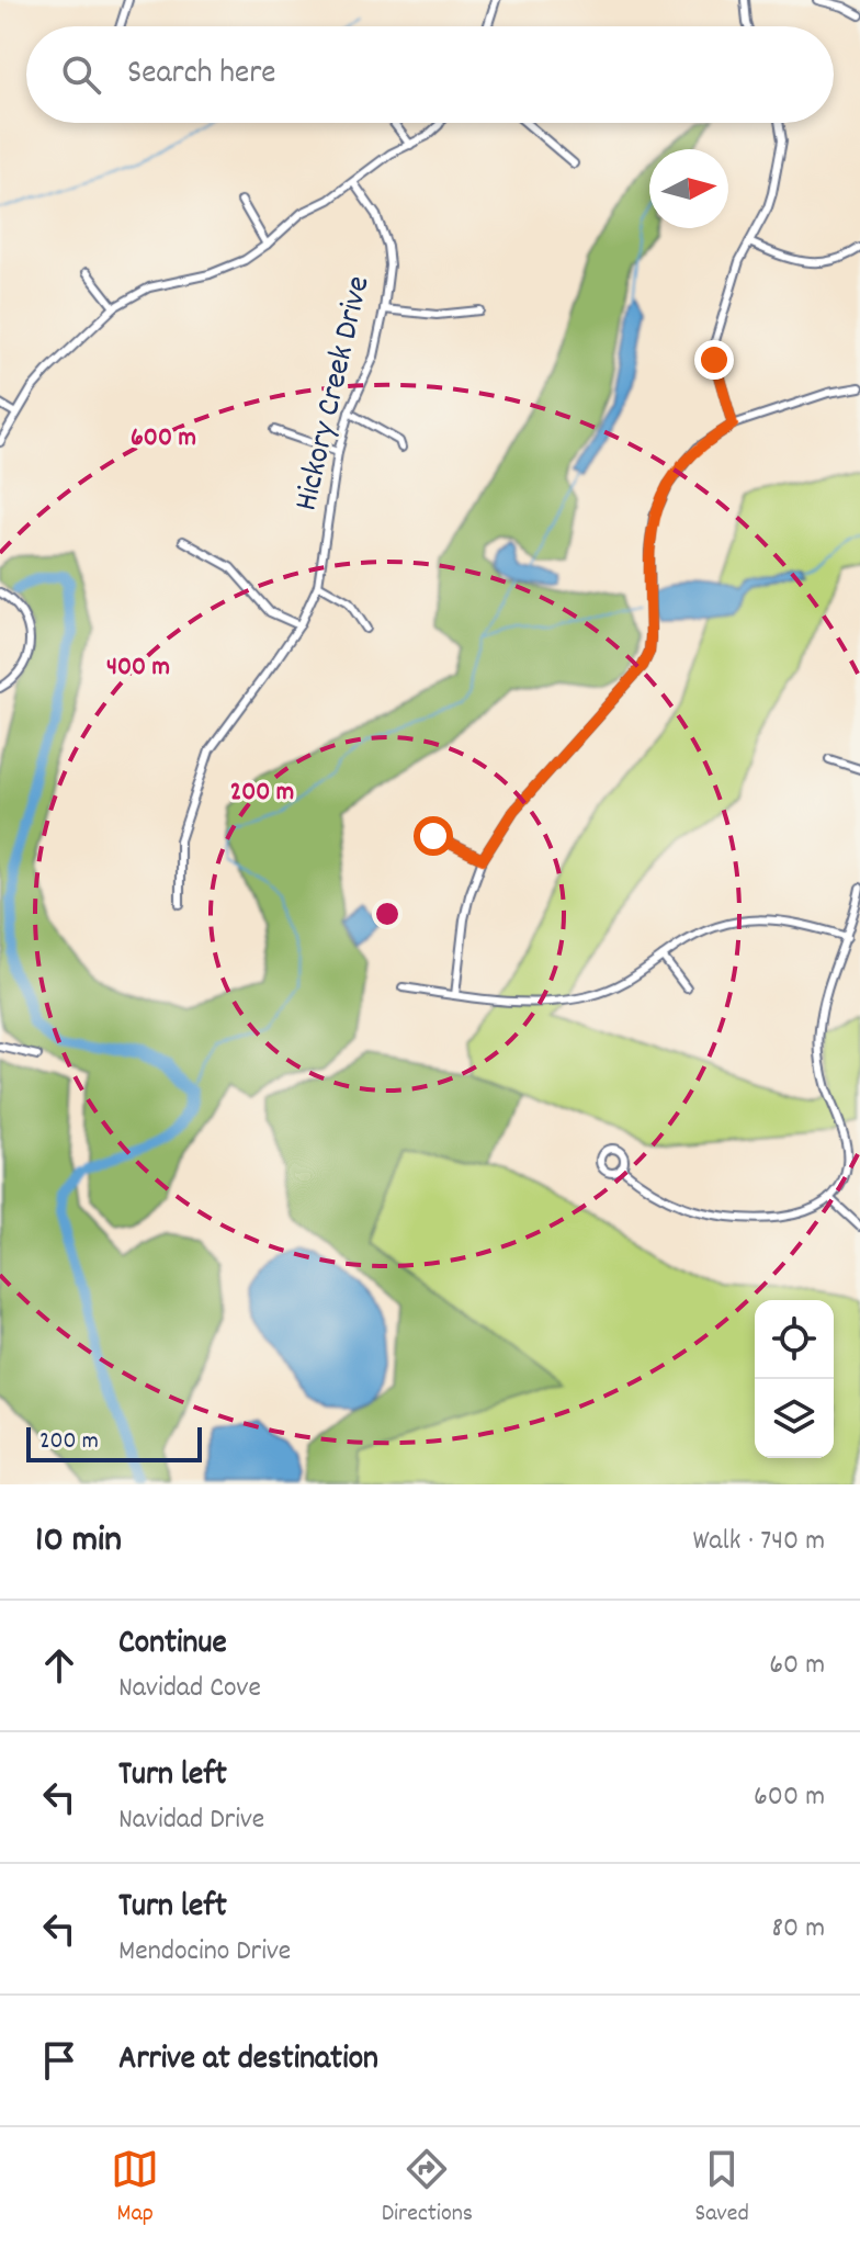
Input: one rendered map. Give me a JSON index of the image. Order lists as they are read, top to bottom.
{
  "streets": {
    "street": ["Hickory Creek Drive"]
  },
  "scale_bar": "200 m",
  "north": "right",
  "page": {
    "search": "Search here",
    "scale": "200 m",
    "heading": ["10 min", "Walk · 740 m"],
    "list": [
      ["Continue", "Navidad Cove", "60 m"],
      ["Turn left", "Navidad Drive", "600 m"],
      ["Turn left", "Mendocino Drive", "80 m"],
      "Arrive at destination"
    ],
    "nav": ["Map", "Directions", "Saved"]
  },
  "rings": ["600 m", "400 m", "200 m"]
}
